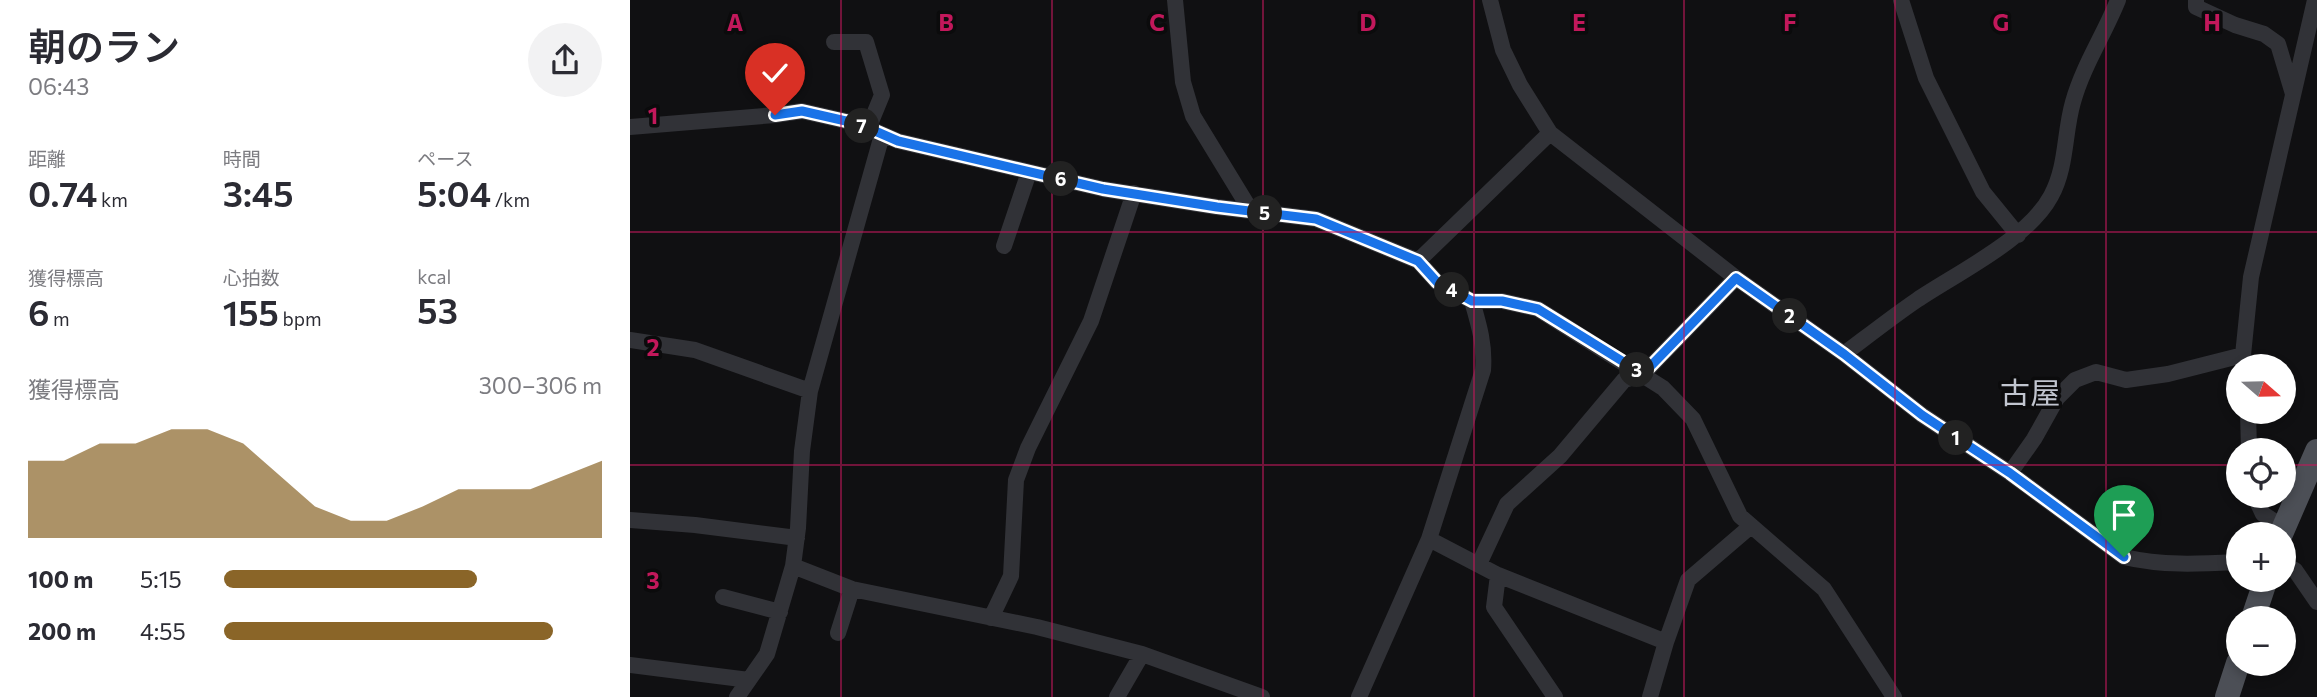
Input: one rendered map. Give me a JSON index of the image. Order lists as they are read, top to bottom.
{
  "districts": ["古屋"],
  "north": "right",
  "page": {
    "heading": ["朝のラン", "06:43"],
    "pins": [
      "7",
      "6",
      "5",
      "4",
      "2",
      "3",
      "1"
    ],
    "stats": [
      ["距離", "0.74 km"],
      ["時間", "3:45"],
      ["ペース", "5:04 /km"],
      ["獲得標高", "6 m"],
      ["心拍数", "155 bpm"],
      ["kcal", "53"]
    ],
    "map_buttons": ["+", "−"],
    "chart": ["獲得標高", "300–306 m"],
    "list": [
      {
        "name": "100 m",
        "note": "5:15"
      },
      {
        "name": "200 m",
        "note": "4:55"
      }
    ]
  },
  "grid": {
    "columns": [
      "A",
      "B",
      "C",
      "D",
      "E",
      "F",
      "G",
      "H"
    ],
    "rows": ["1", "2", "3"]
  }
}
